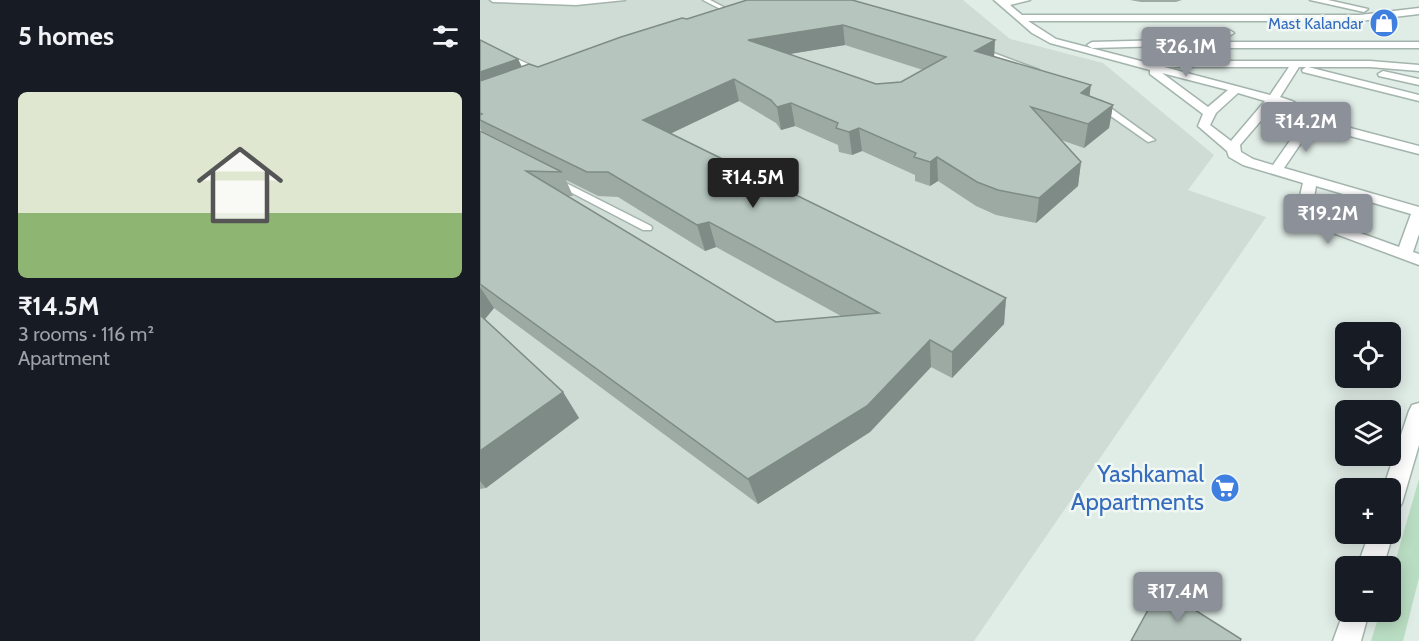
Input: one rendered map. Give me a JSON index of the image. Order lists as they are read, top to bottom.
{
  "places": {
    "shop": ["Mast Kalandar"],
    "supermarket": ["Yashkamal Appartments"]
  },
  "page": {
    "heading": "5 homes",
    "price": [
      "₹26.1M",
      "₹14.2M",
      "₹14.5M",
      "₹19.2M",
      "₹17.4M"
    ],
    "list": [
      {
        "name": "₹14.5M",
        "note": "3 rooms · 116 m² · Apartment"
      }
    ],
    "map_buttons": ["+", "−"]
  }
}
